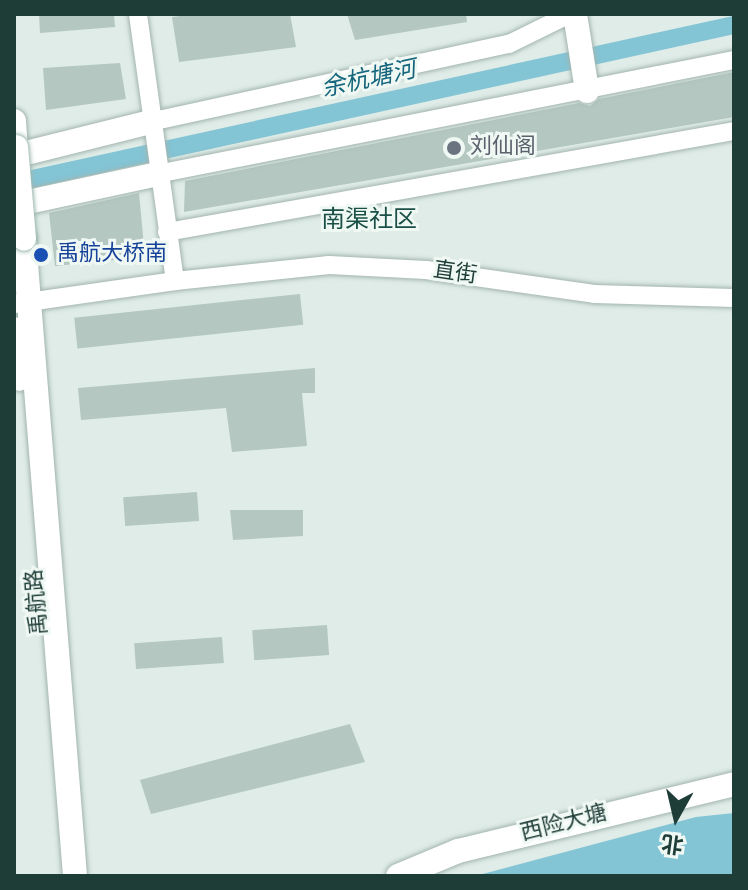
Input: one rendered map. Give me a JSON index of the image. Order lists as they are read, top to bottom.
{
  "streets": {
    "main road": ["禹航路", "西险大塘"],
    "street": ["直街"]
  },
  "districts": ["南渠社区"],
  "water": ["余杭塘河"],
  "places": ["刘仙阁", "禹航大桥南"],
  "north": "bottom"
}
